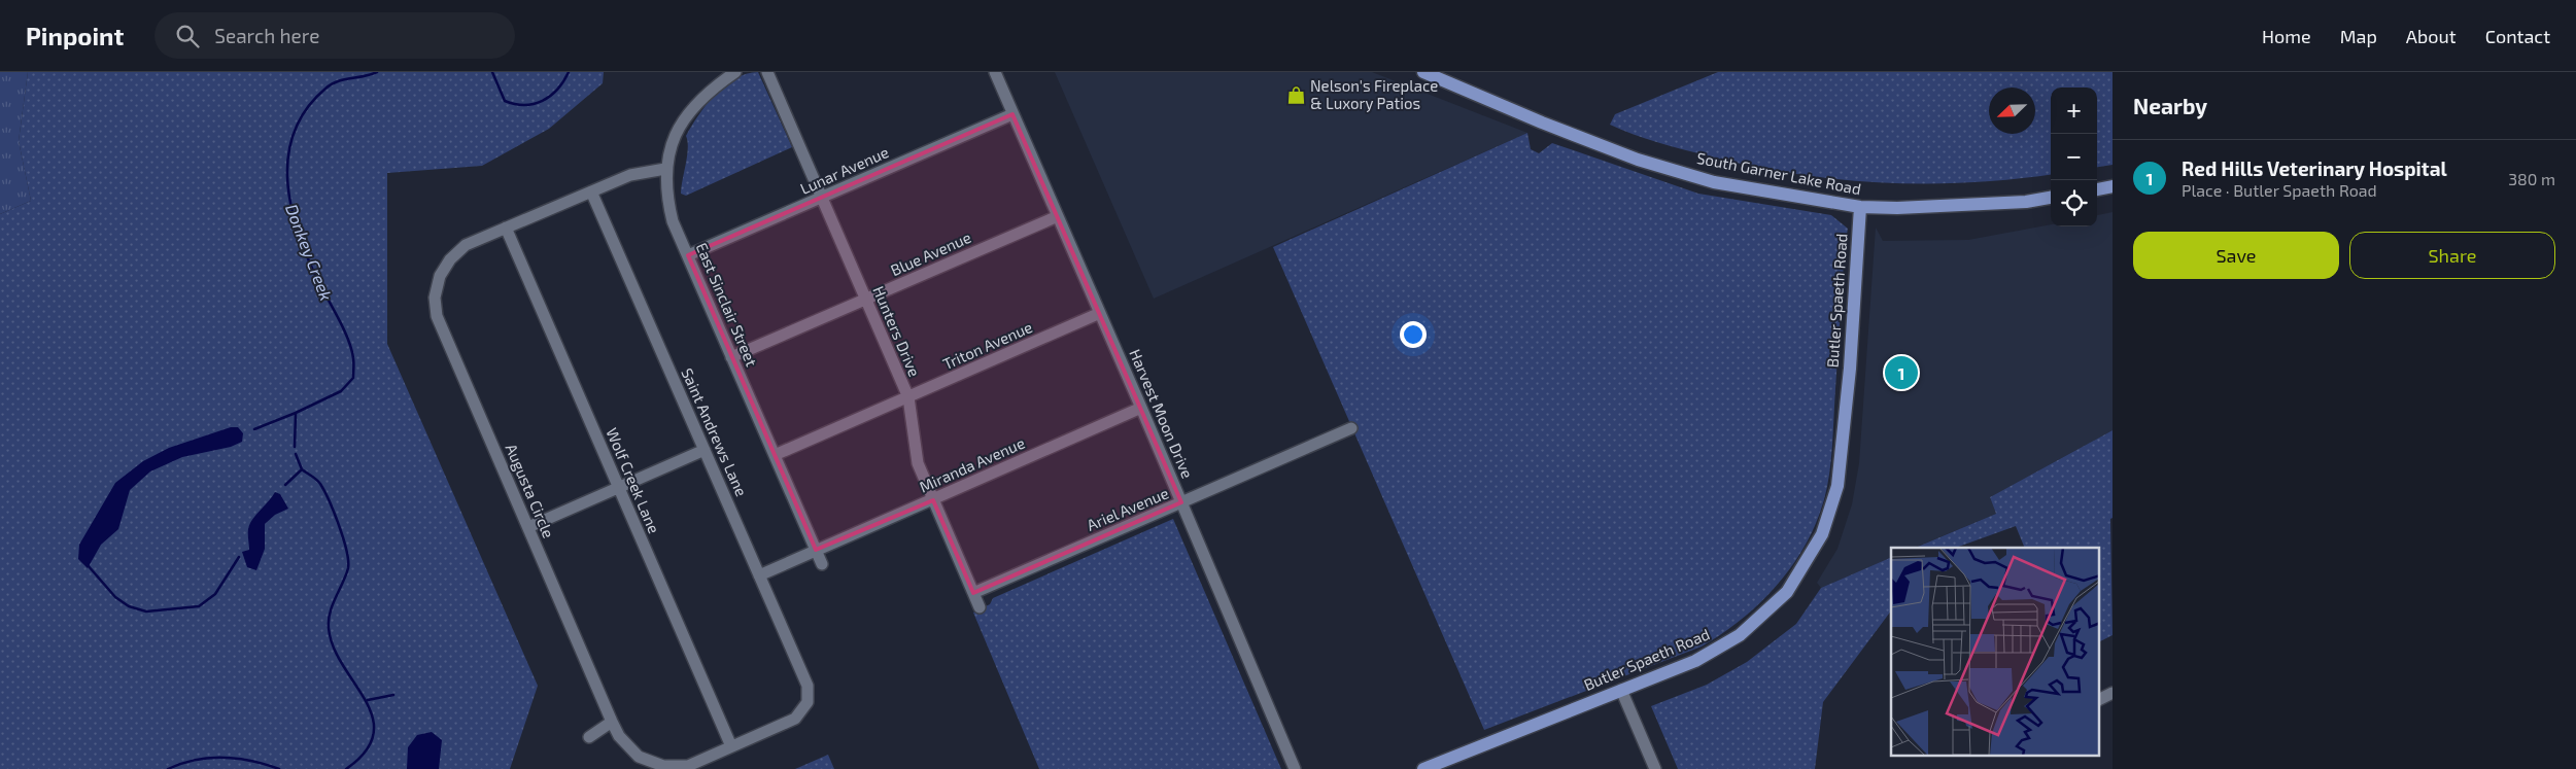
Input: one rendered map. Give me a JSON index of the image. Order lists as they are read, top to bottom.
{
  "streets": {
    "main road": ["South Garner Lake Road", "Butler Spaeth Road"],
    "street": [
      "Lunar Avenue",
      "Blue Avenue",
      "East Sinclair Street",
      "Hunters Drive",
      "Triton Avenue",
      "Harvest Moon Drive",
      "Saint Andrews Lane",
      "Miranda Avenue",
      "Wolf Creek Lane",
      "Augusta Circle",
      "Ariel Avenue"
    ]
  },
  "crossings": [
    ["Lunar Avenue", "East Sinclair Street"],
    ["Lunar Avenue", "Hunters Drive"],
    ["Lunar Avenue", "Harvest Moon Drive"],
    ["South Garner Lake Road", "Butler Spaeth Road"],
    ["Blue Avenue", "East Sinclair Street"],
    ["Blue Avenue", "Hunters Drive"],
    ["Blue Avenue", "Harvest Moon Drive"],
    ["East Sinclair Street", "Triton Avenue"],
    ["East Sinclair Street", "Miranda Avenue"],
    ["East Sinclair Street", "Augusta Circle"],
    ["Hunters Drive", "Triton Avenue"],
    ["Hunters Drive", "Miranda Avenue"],
    ["Hunters Drive", "Ariel Avenue"],
    ["Triton Avenue", "Harvest Moon Drive"],
    ["Harvest Moon Drive", "Miranda Avenue"],
    ["Harvest Moon Drive", "Ariel Avenue"],
    ["Saint Andrews Lane", "Miranda Avenue"],
    ["Saint Andrews Lane", "Augusta Circle"],
    ["Wolf Creek Lane", "Augusta Circle"]
  ],
  "water": ["Donkey Creek"],
  "places": {
    "shop": ["Nelson's Fireplace & Luxory Patios"]
  },
  "north": "bottom left",
  "page": {
    "header": "Pinpoint",
    "search": "Search here",
    "nav": [
      "Home",
      "Map",
      "About",
      "Contact"
    ],
    "heading": "Nearby",
    "map_buttons": ["+", "−"],
    "list": [
      {
        "mark": "1",
        "name": "Red Hills Veterinary Hospital",
        "note": "Place · Butler Spaeth Road",
        "value": "380 m"
      }
    ],
    "buttons": ["Save", "Share"],
    "pins": "1"
  }
}
